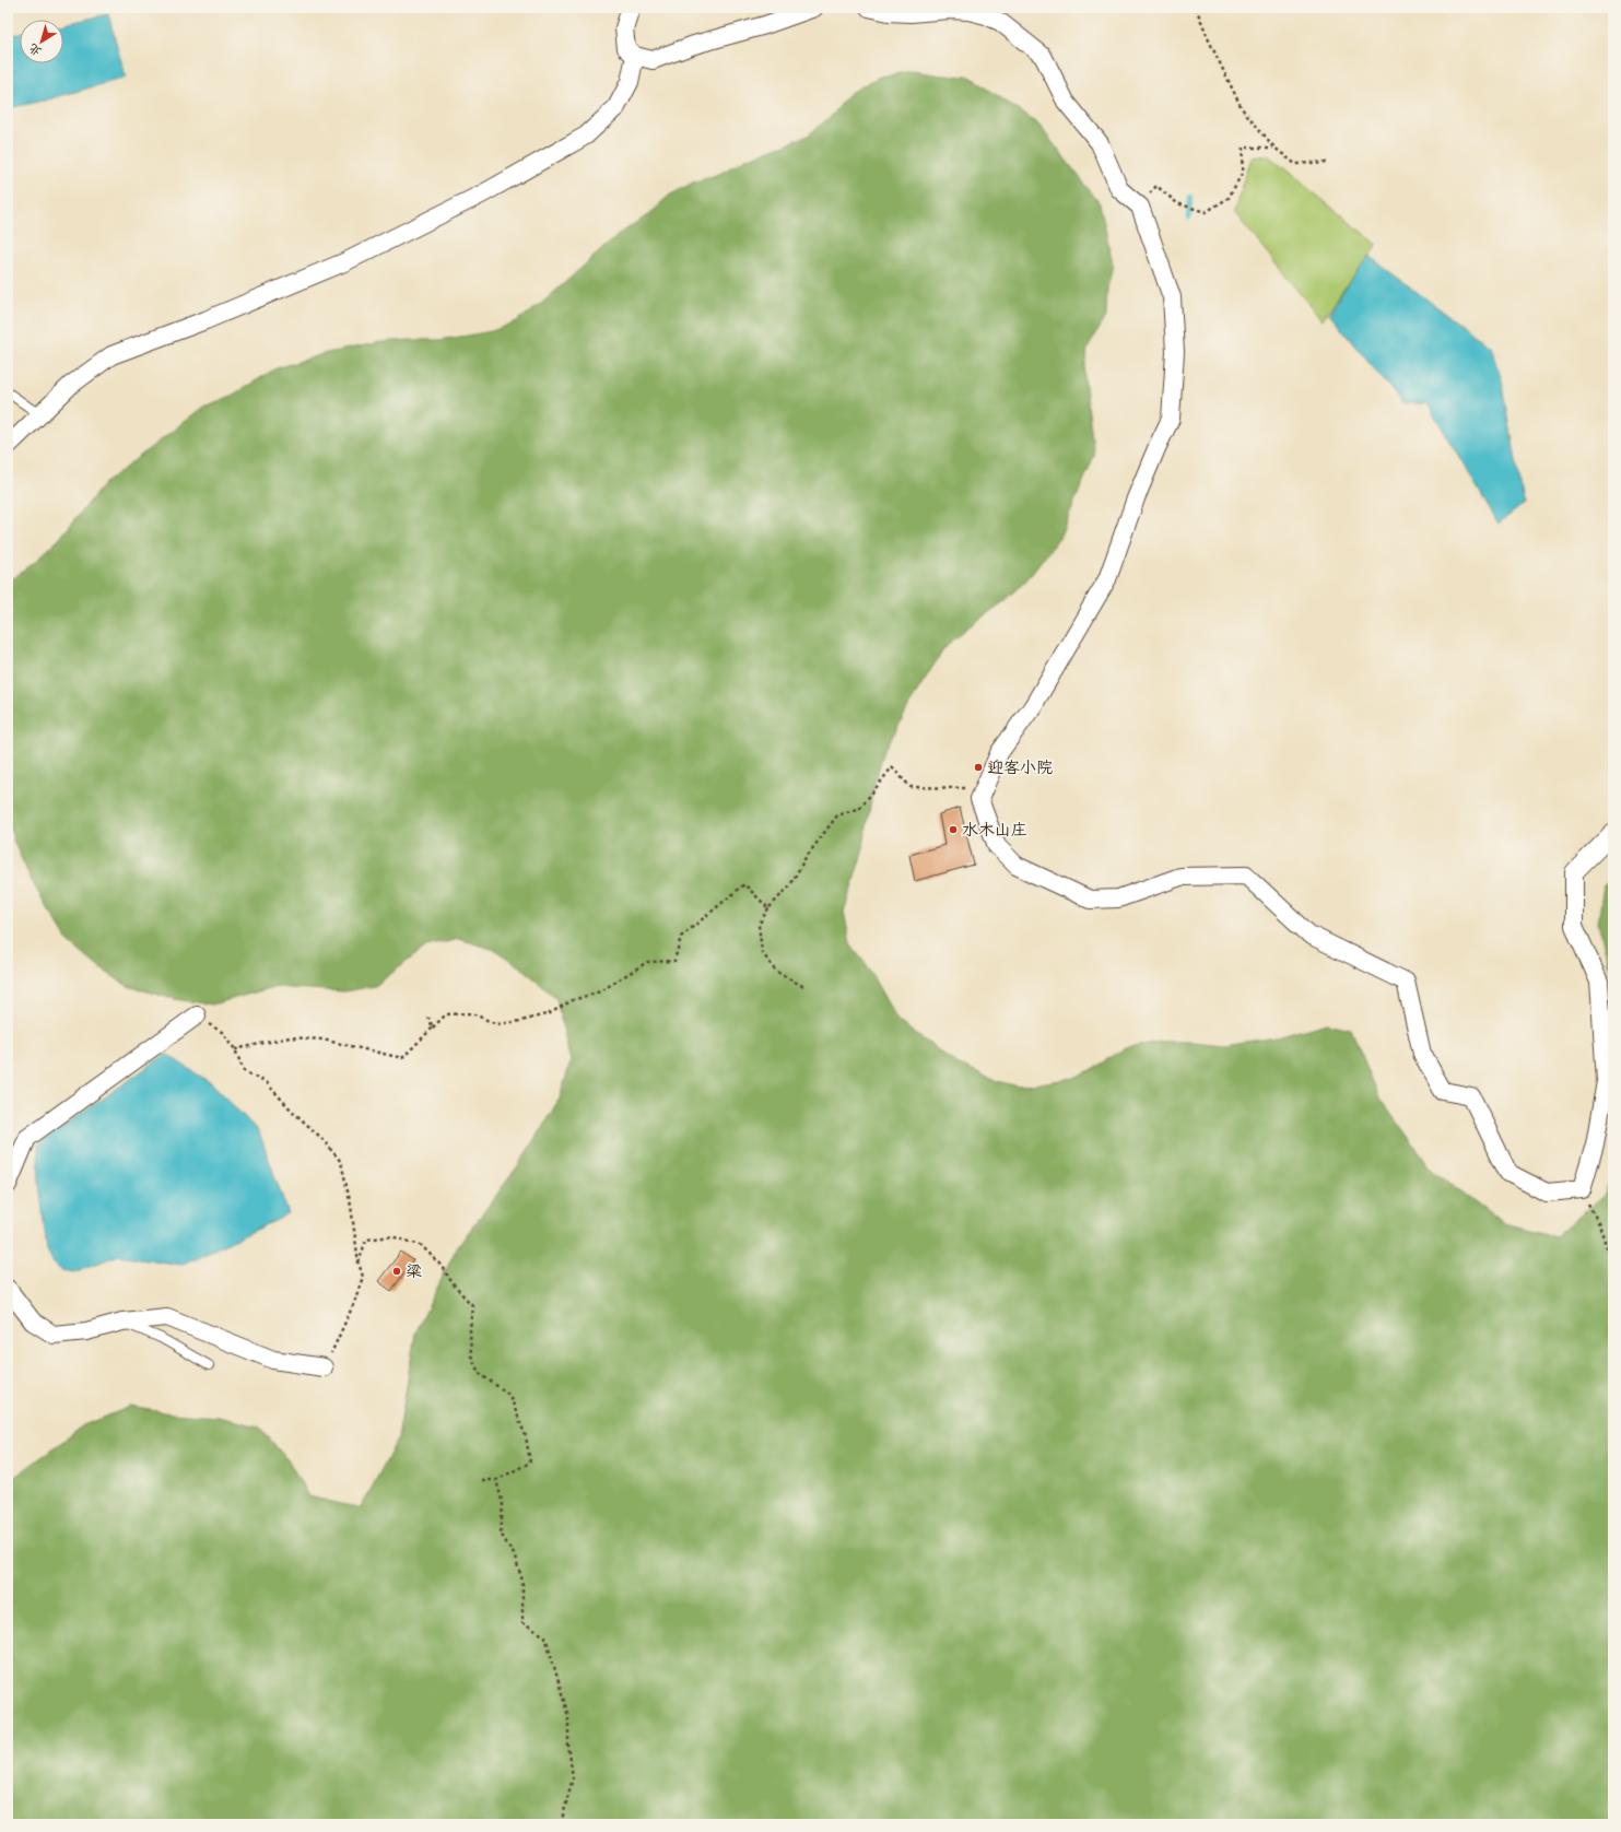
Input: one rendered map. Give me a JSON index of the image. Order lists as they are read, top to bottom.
{
  "places": ["迎客小院", "水木山庄", "梁"],
  "north": "bottom left"
}
